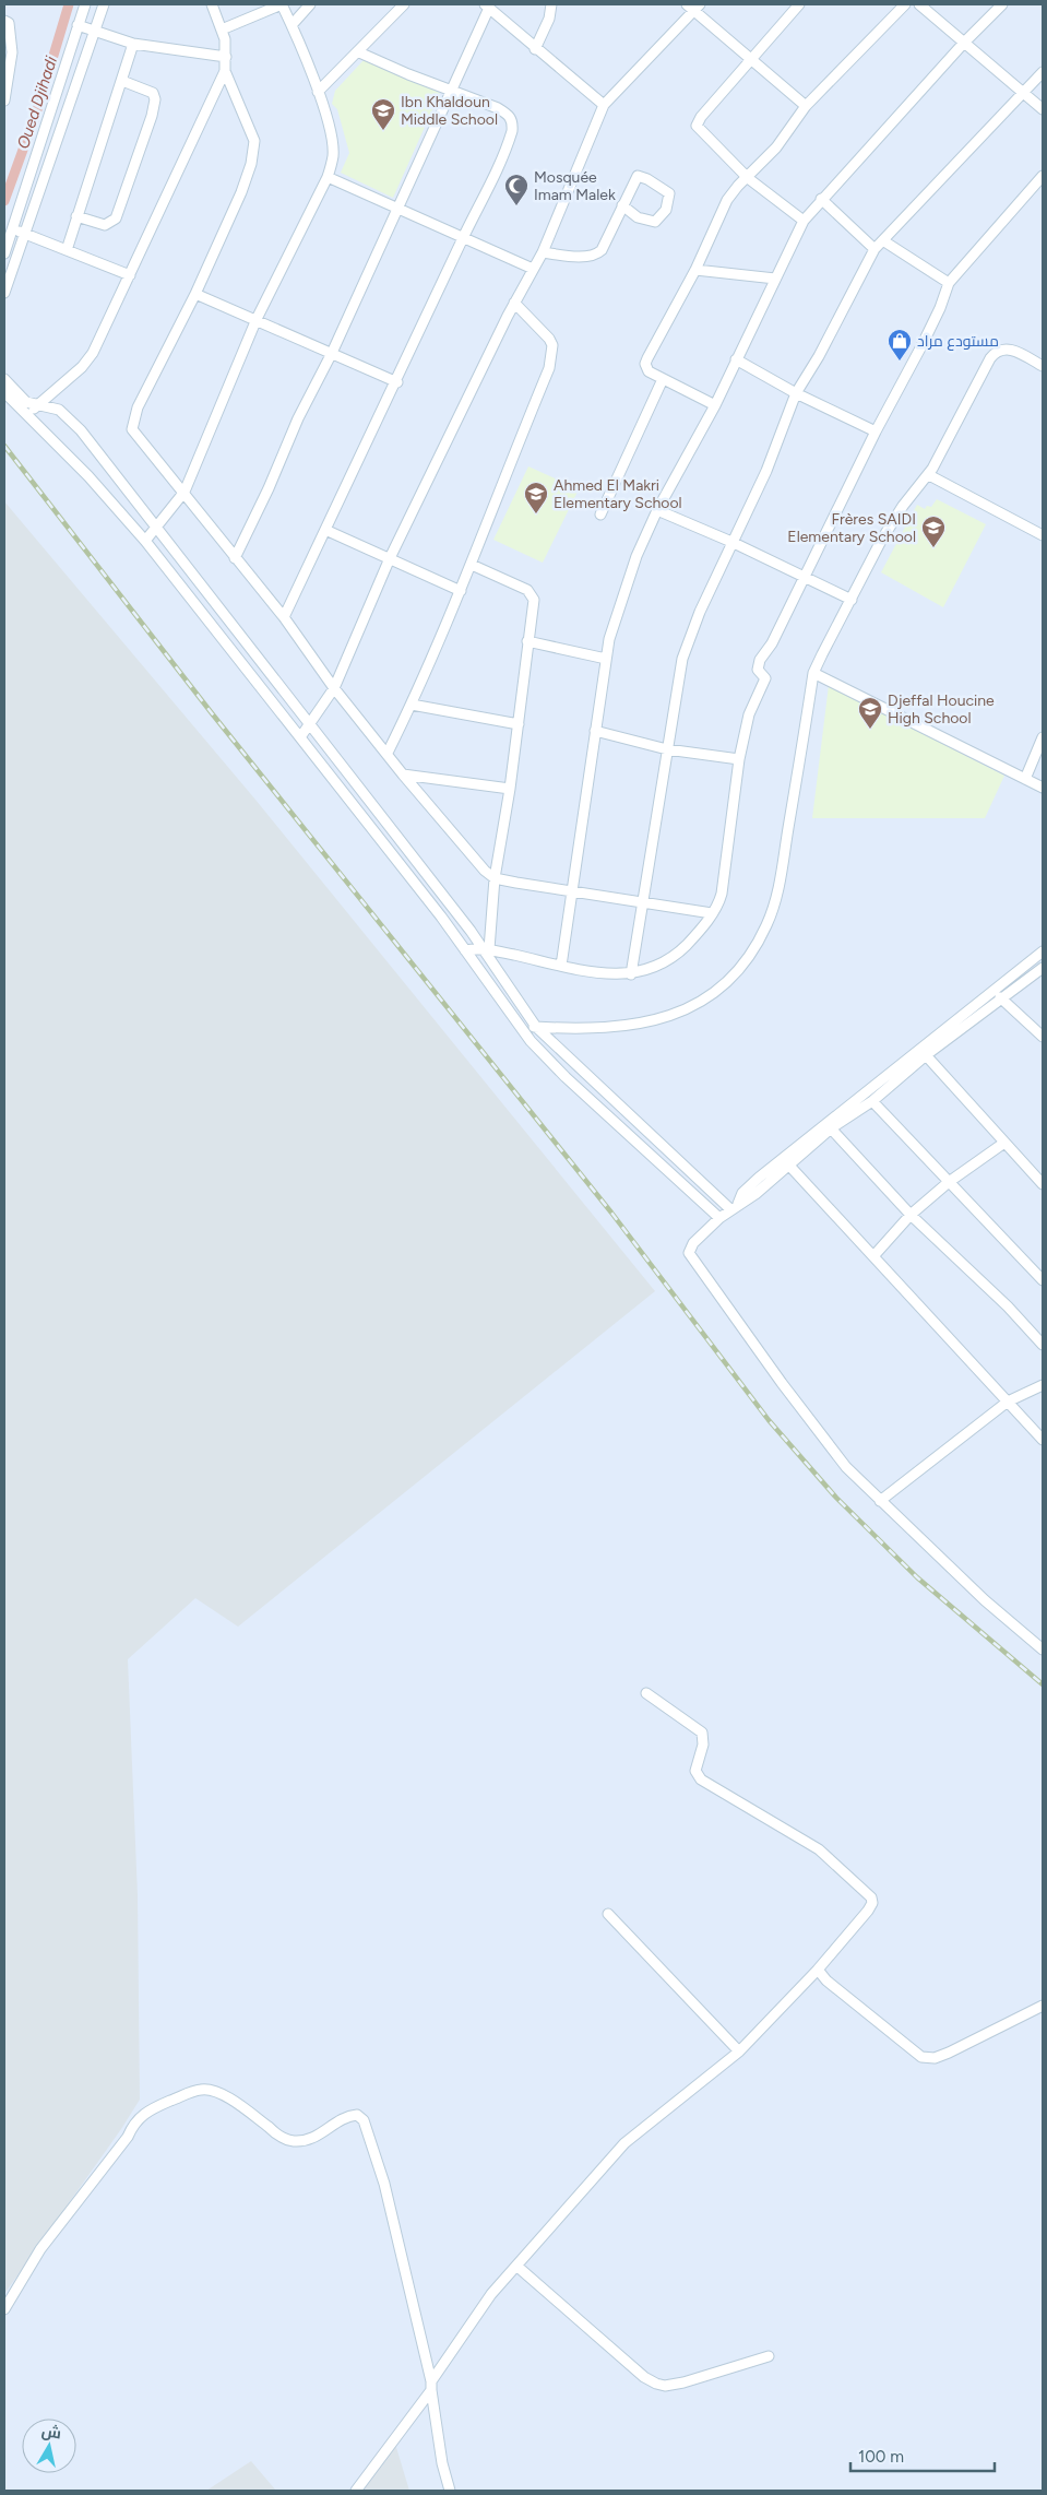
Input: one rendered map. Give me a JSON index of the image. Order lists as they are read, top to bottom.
{
  "water": ["Oued Djihadi"],
  "places": {
    "school or university": [
      "Ibn Khaldoun Middle School",
      "Ahmed El Makri Elementary School",
      "Frères SAIDI Elementary School",
      "Djeffal Houcine High School"
    ],
    "mosque": ["Mosquée Imam Malek"],
    "shop": ["مستودع مراد"]
  },
  "scale_bar": "100 m",
  "north": "top"
}
